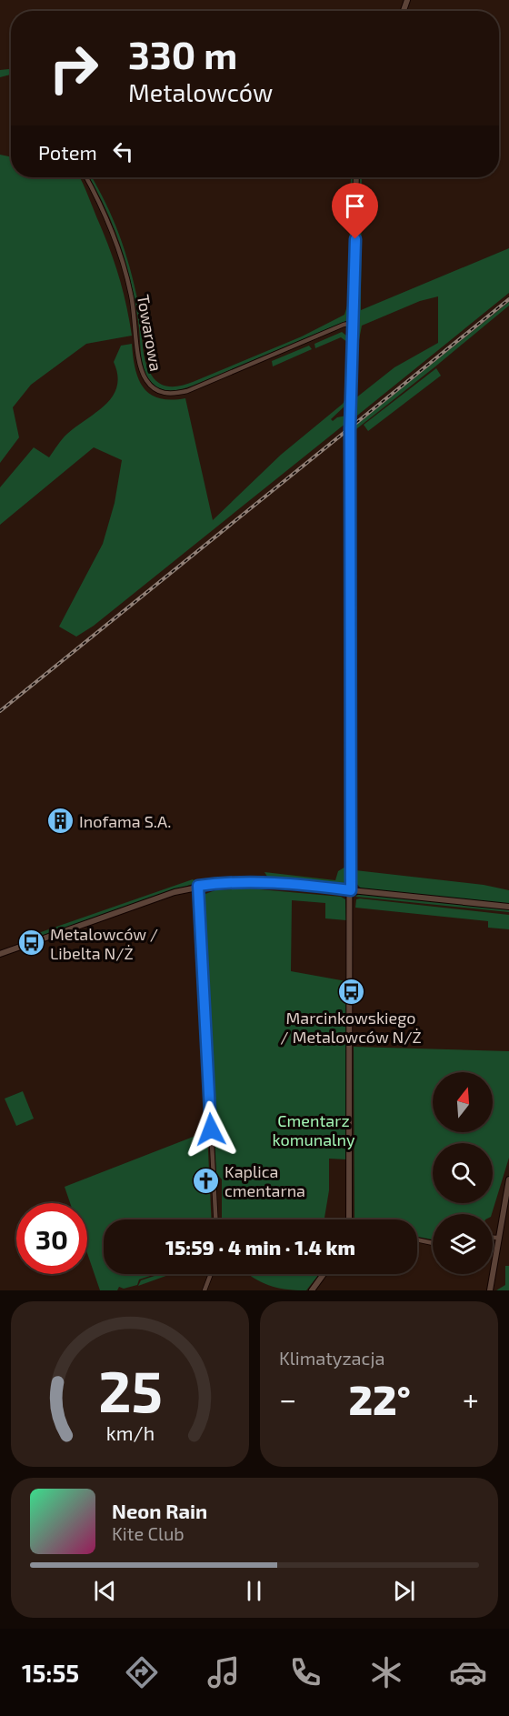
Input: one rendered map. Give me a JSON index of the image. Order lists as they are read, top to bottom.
{
  "streets": {
    "street": ["Towarowa"]
  },
  "parks": ["Cmentarz komunalny"],
  "places": {
    "building": ["Inofama S.A."],
    "bus stop": ["Metalowców / Libelta N/Ż", "Marcinkowskiego / Metalowców N/Ż"],
    "church": ["Kaplica cmentarna"]
  },
  "north": "top",
  "page": {
    "turn": ["330 m", "Metalowców"],
    "then": "Potem",
    "limit": "30",
    "trip": "15:59 · 4 min · 1.4 km",
    "tile": "Klimatyzacja",
    "heat": ["−", "22°", "+"],
    "song": ["Neon Rain", "Kite Club"],
    "tabs": "15:55",
    "gauge": ["25", "km/h"]
  }
}
